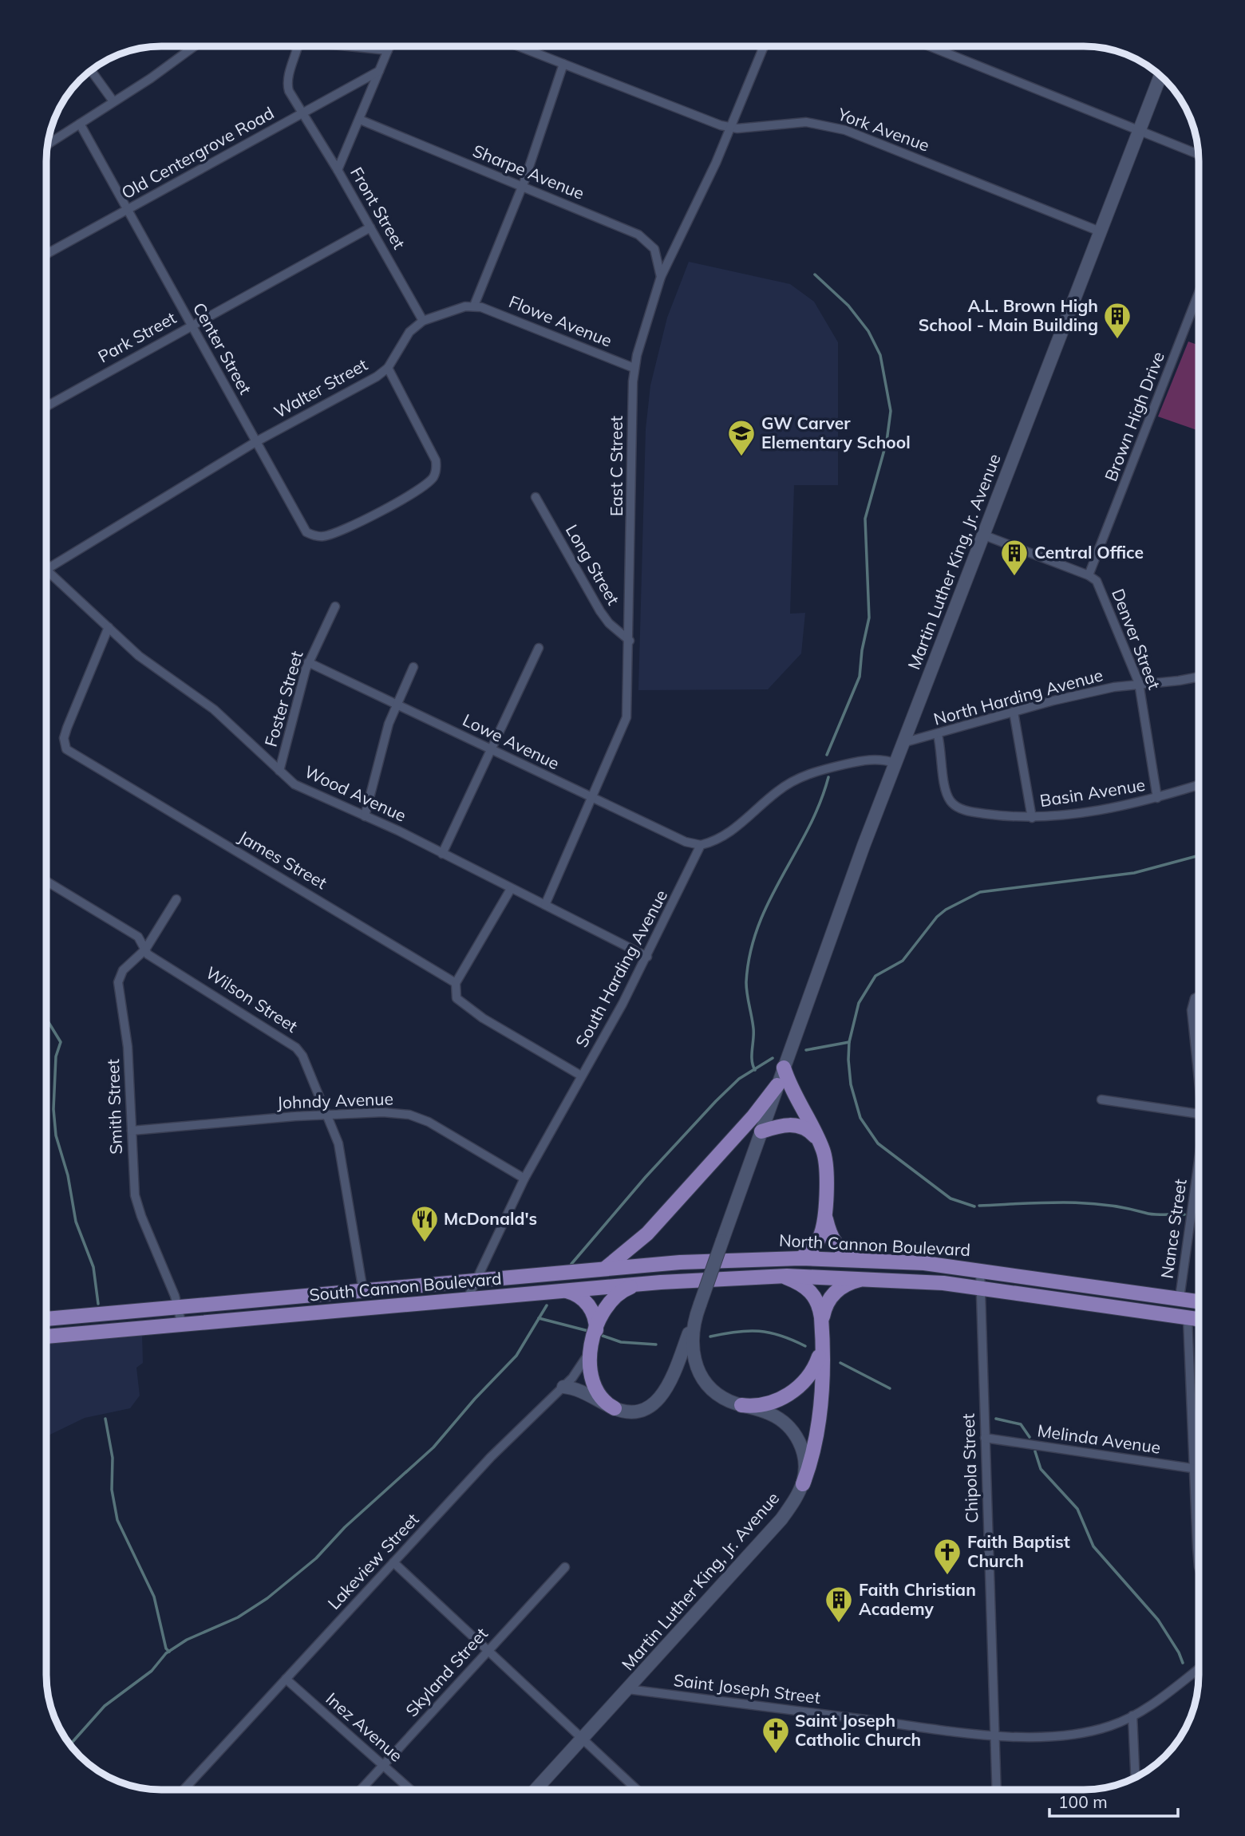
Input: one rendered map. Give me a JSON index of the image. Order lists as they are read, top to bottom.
{
  "streets": {
    "main road": ["Martin Luther King, Jr. Avenue", "North Cannon Boulevard", "South Cannon Boulevard"],
    "street": [
      "York Avenue",
      "Old Centergrove Road",
      "Sharpe Avenue",
      "Front Street",
      "Flowe Avenue",
      "Park Street",
      "Center Street",
      "Walter Street",
      "Brown High Drive",
      "East C Street",
      "Long Street",
      "Denver Street",
      "North Harding Avenue",
      "Foster Street",
      "Lowe Avenue",
      "Basin Avenue",
      "Wood Avenue",
      "James Street",
      "South Harding Avenue",
      "Wilson Street",
      "Johndy Avenue",
      "Smith Street",
      "Nance Street",
      "Melinda Avenue",
      "Chipola Street",
      "Lakeview Street",
      "Skyland Street",
      "Saint Joseph Street",
      "Inez Avenue"
    ]
  },
  "crossings": [
    ["York Avenue", "East C Street"],
    ["York Avenue", "Martin Luther King, Jr. Avenue"],
    ["Old Centergrove Road", "Front Street"],
    ["Old Centergrove Road", "Center Street"],
    ["Sharpe Avenue", "East C Street"],
    ["Front Street", "Park Street"],
    ["Front Street", "Walter Street"],
    ["Flowe Avenue", "Walter Street"],
    ["Flowe Avenue", "East C Street"],
    ["Park Street", "Center Street"],
    ["Center Street", "Walter Street"],
    ["Brown High Drive", "Denver Street"],
    ["East C Street", "Long Street"],
    ["East C Street", "Lowe Avenue"],
    ["East C Street", "Wood Avenue"],
    ["Martin Luther King, Jr. Avenue", "North Harding Avenue"],
    ["Martin Luther King, Jr. Avenue", "Saint Joseph Street"],
    ["Denver Street", "North Harding Avenue"],
    ["Denver Street", "Basin Avenue"],
    ["North Harding Avenue", "Basin Avenue"],
    ["Foster Street", "Lowe Avenue"],
    ["Foster Street", "Wood Avenue"],
    ["Lowe Avenue", "South Harding Avenue"],
    ["Wood Avenue", "James Street"],
    ["Wood Avenue", "South Harding Avenue"],
    ["South Harding Avenue", "Johndy Avenue"],
    ["South Harding Avenue", "South Cannon Boulevard"],
    ["Wilson Street", "Johndy Avenue"],
    ["Wilson Street", "Smith Street"],
    ["Wilson Street", "South Cannon Boulevard"],
    ["Johndy Avenue", "Smith Street"],
    ["Smith Street", "South Cannon Boulevard"],
    ["Nance Street", "North Cannon Boulevard"],
    ["North Cannon Boulevard", "South Cannon Boulevard"],
    ["North Cannon Boulevard", "Chipola Street"],
    ["Melinda Avenue", "Chipola Street"],
    ["Chipola Street", "Saint Joseph Street"],
    ["Lakeview Street", "Inez Avenue"],
    ["Skyland Street", "Inez Avenue"]
  ],
  "places": {
    "building": ["A.L. Brown High School - Main Building", "Central Office", "Faith Christian Academy"],
    "school or university": ["GW Carver Elementary School"],
    "restaurant": ["McDonald's"],
    "church": ["Faith Baptist Church", "Saint Joseph Catholic Church"]
  },
  "scale_bar": "100 m"
}
